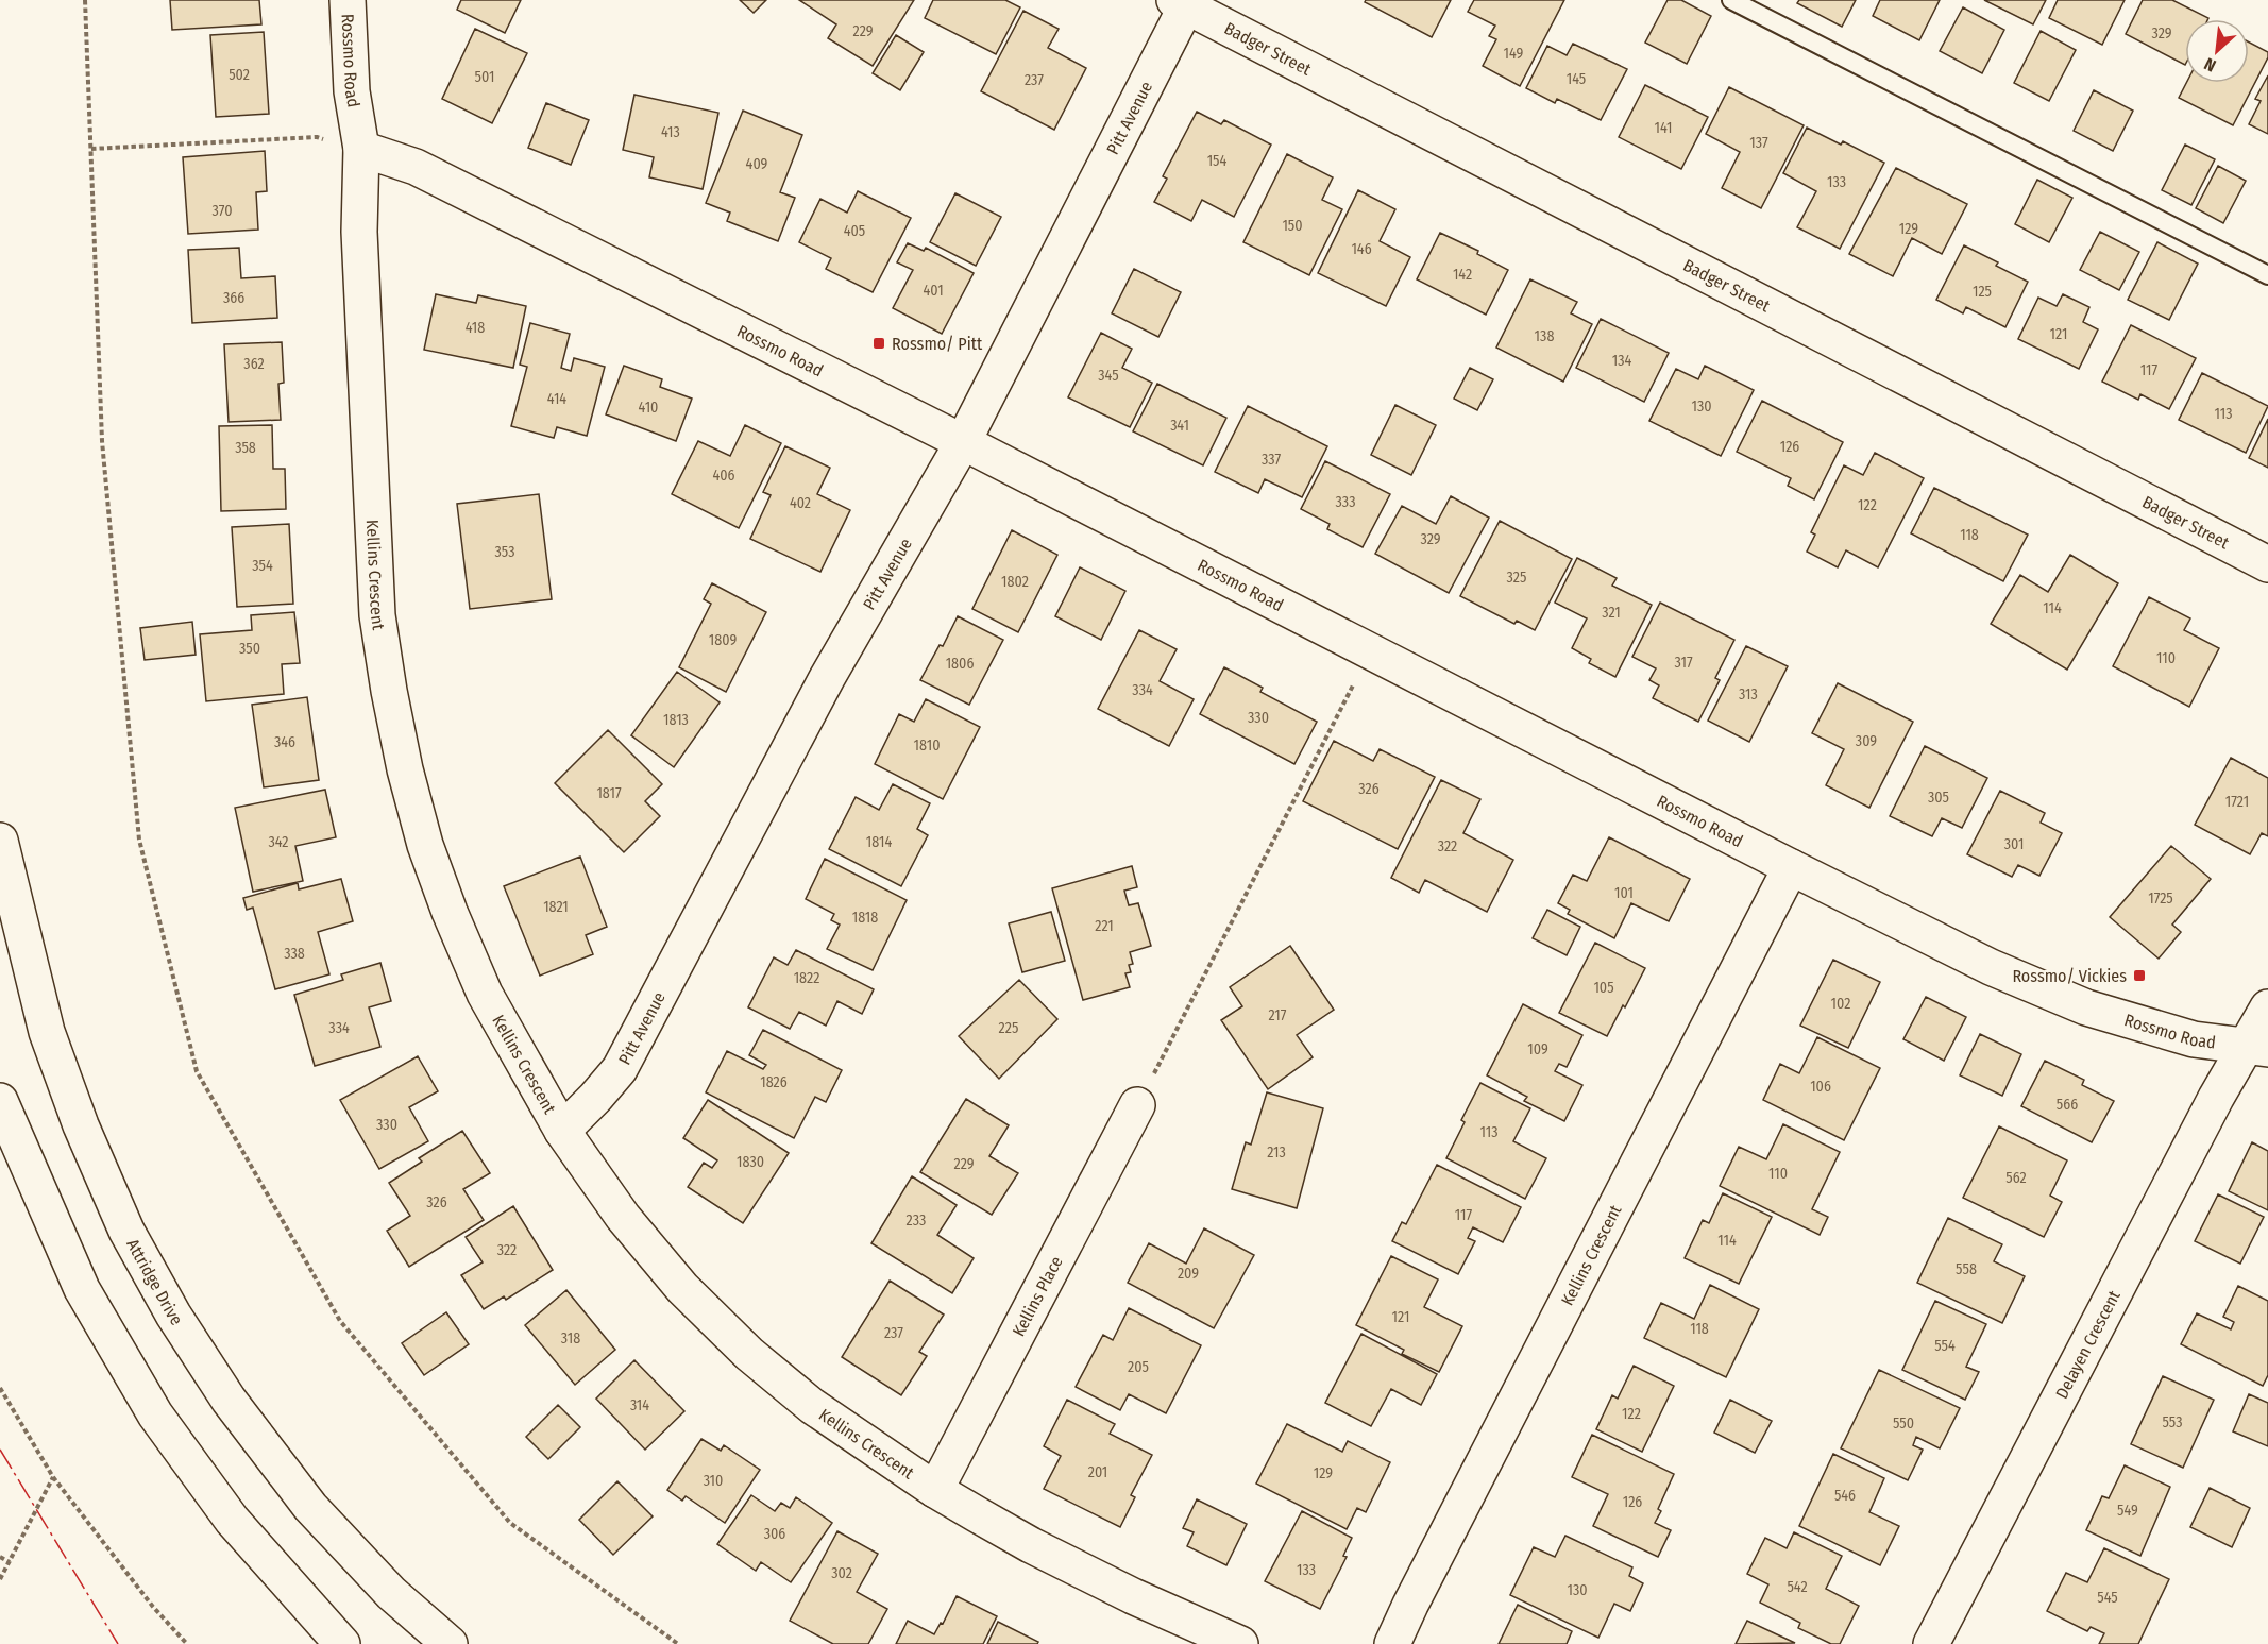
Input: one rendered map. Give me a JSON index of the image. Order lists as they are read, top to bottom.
{
  "streets": {
    "street": [
      "Badger Street",
      "Rossmo Road",
      "Pitt Avenue",
      "Kellins Crescent",
      "Attridge Drive",
      "Kellins Place",
      "Delayen Crescent"
    ]
  },
  "crossings": [
    ["Badger Street", "Pitt Avenue"],
    ["Rossmo Road", "Pitt Avenue"],
    ["Rossmo Road", "Kellins Crescent"],
    ["Rossmo Road", "Delayen Crescent"],
    ["Pitt Avenue", "Kellins Crescent"],
    ["Kellins Crescent", "Kellins Place"]
  ],
  "places": {
    "transit": ["Rossmo/ Pitt", "Rossmo/ Vickies"]
  },
  "house_numbers": [
    "229",
    "329",
    "149",
    "502",
    "501",
    "145",
    "237",
    "141",
    "413",
    "137",
    "154",
    "409",
    "133",
    "370",
    "150",
    "129",
    "405",
    "146",
    "142",
    "401",
    "125",
    "366",
    "418",
    "121",
    "138",
    "134",
    "362",
    "117",
    "345",
    "414",
    "130",
    "410",
    "113",
    "341",
    "126",
    "358",
    "337",
    "406",
    "333",
    "402",
    "122",
    "118",
    "329",
    "353",
    "354",
    "325",
    "1802",
    "114",
    "321",
    "1809",
    "350",
    "110",
    "317",
    "1806",
    "334",
    "313",
    "330",
    "1813",
    "309",
    "346",
    "1810",
    "326",
    "1817",
    "305",
    "1721",
    "342",
    "1814",
    "301",
    "322",
    "101",
    "1725",
    "1821",
    "1818",
    "221",
    "338",
    "1822",
    "105",
    "102",
    "217",
    "334",
    "225",
    "109",
    "1826",
    "106",
    "566",
    "330",
    "113",
    "213",
    "1830",
    "229",
    "110",
    "562",
    "326",
    "117",
    "233",
    "114",
    "322",
    "558",
    "209",
    "121",
    "118",
    "237",
    "318",
    "554",
    "205",
    "314",
    "122",
    "553",
    "550",
    "201",
    "129",
    "310",
    "546",
    "126",
    "549",
    "306",
    "133",
    "302",
    "542",
    "130",
    "545"
  ],
  "north": "bottom left"
}
